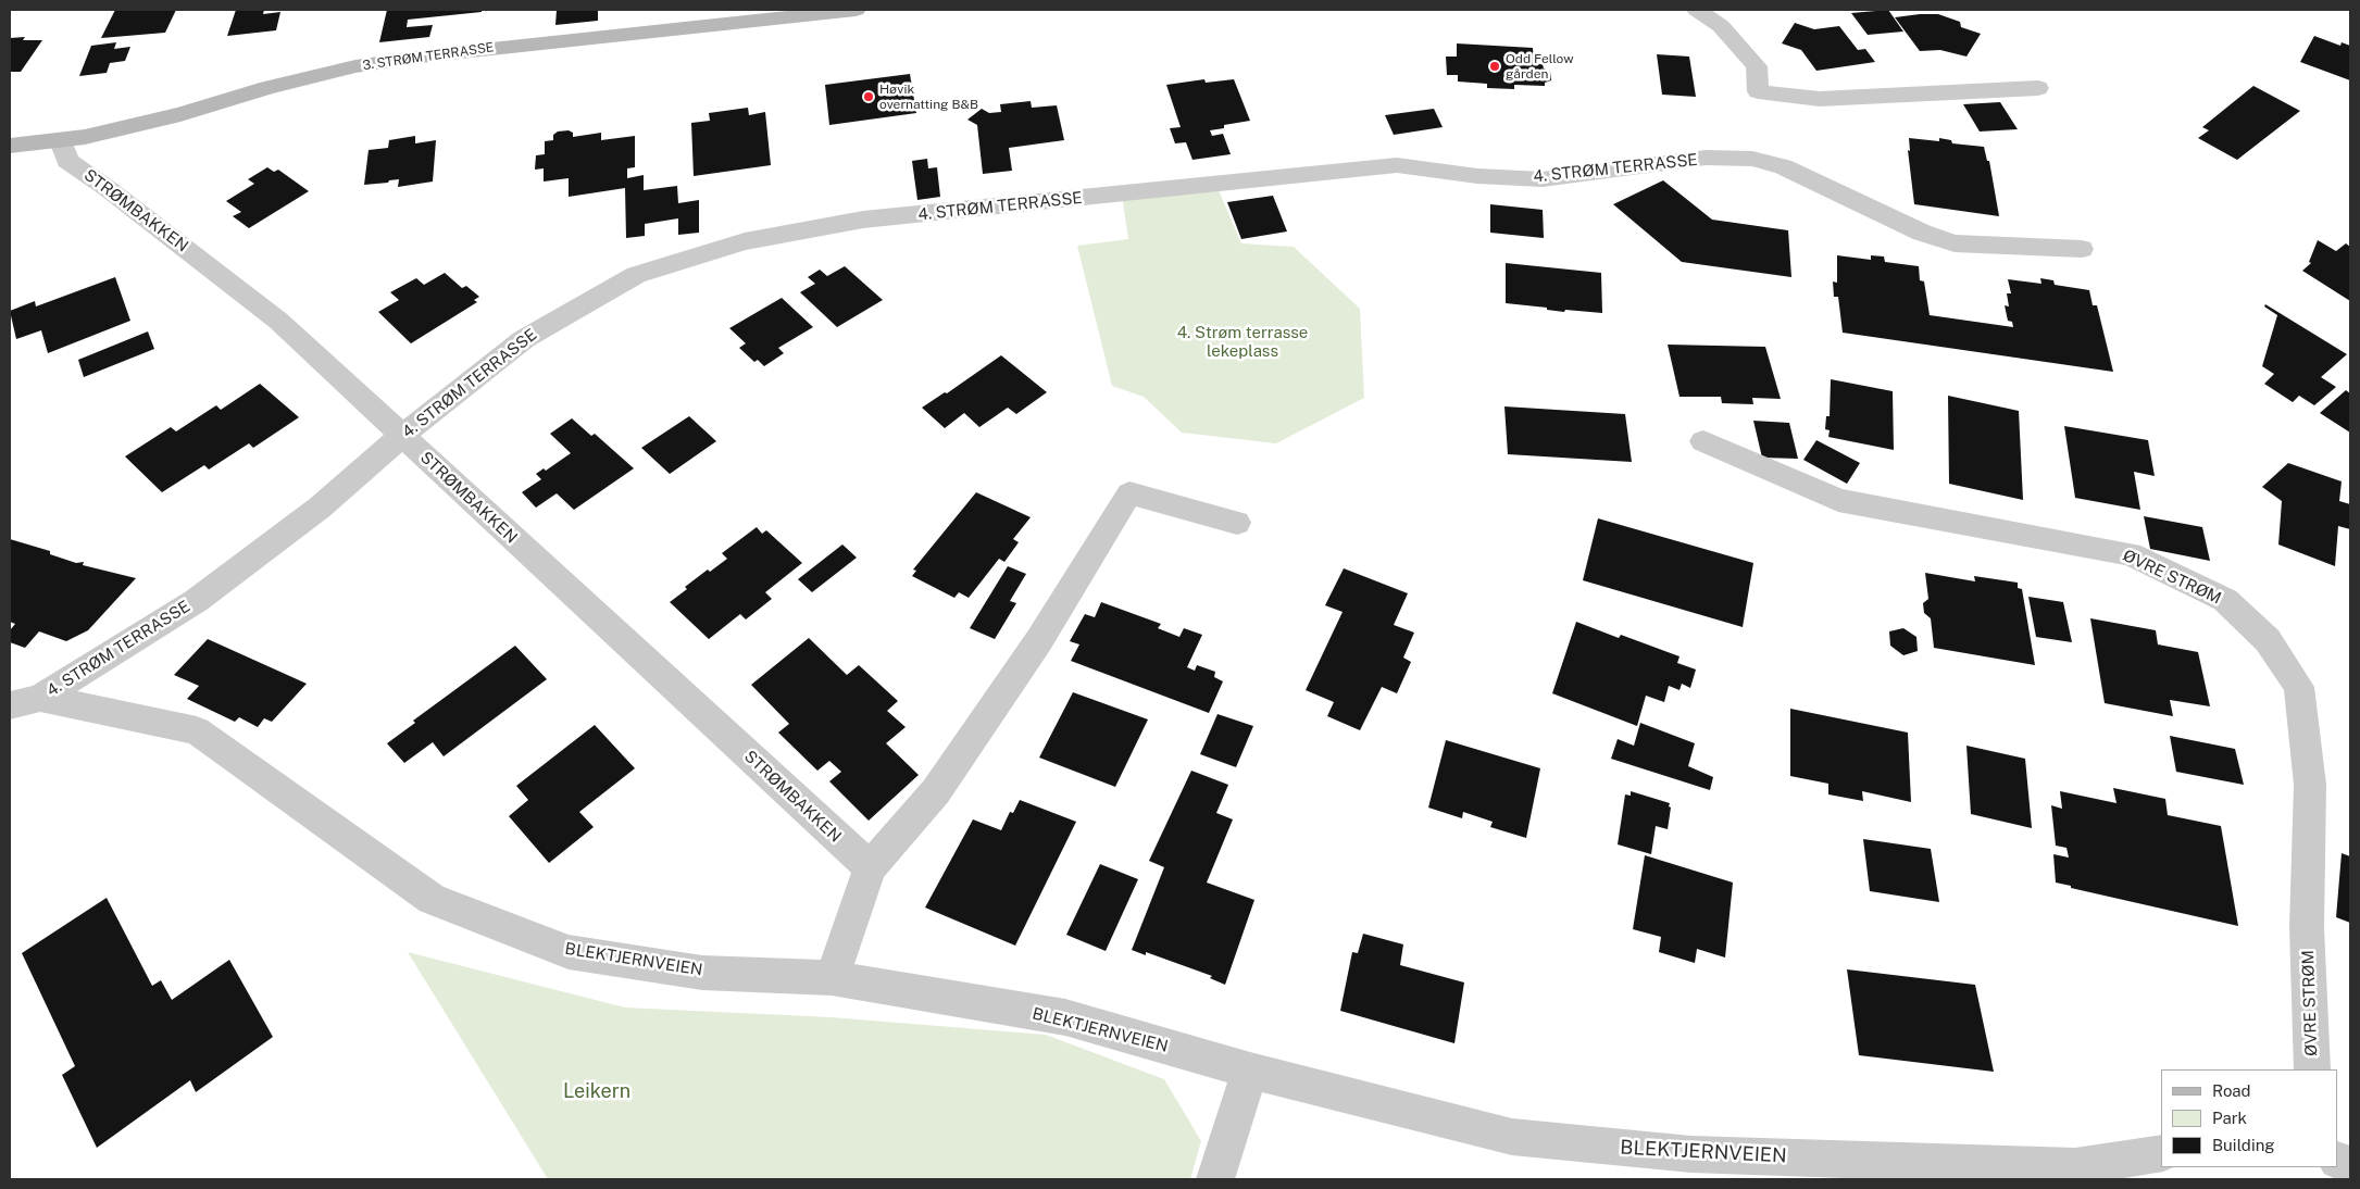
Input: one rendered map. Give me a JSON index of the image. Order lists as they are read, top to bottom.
{
  "streets": {
    "main road": ["3. STRØM TERRASSE"],
    "street": [
      "4. STRØM TERRASSE",
      "STRØMBAKKEN",
      "ØVRE STRØM",
      "BLEKTJERNVEIEN"
    ]
  },
  "crossings": [
    ["3. STRØM TERRASSE", "STRØMBAKKEN"],
    ["4. STRØM TERRASSE", "STRØMBAKKEN"],
    ["4. STRØM TERRASSE", "BLEKTJERNVEIEN"]
  ],
  "parks": ["4. Strøm terrasse lekeplass", "Leikern"],
  "places": ["Odd Fellow gården", "Høvik overnatting B&B"],
  "legend": ["Road", "Park", "Building"]
}
